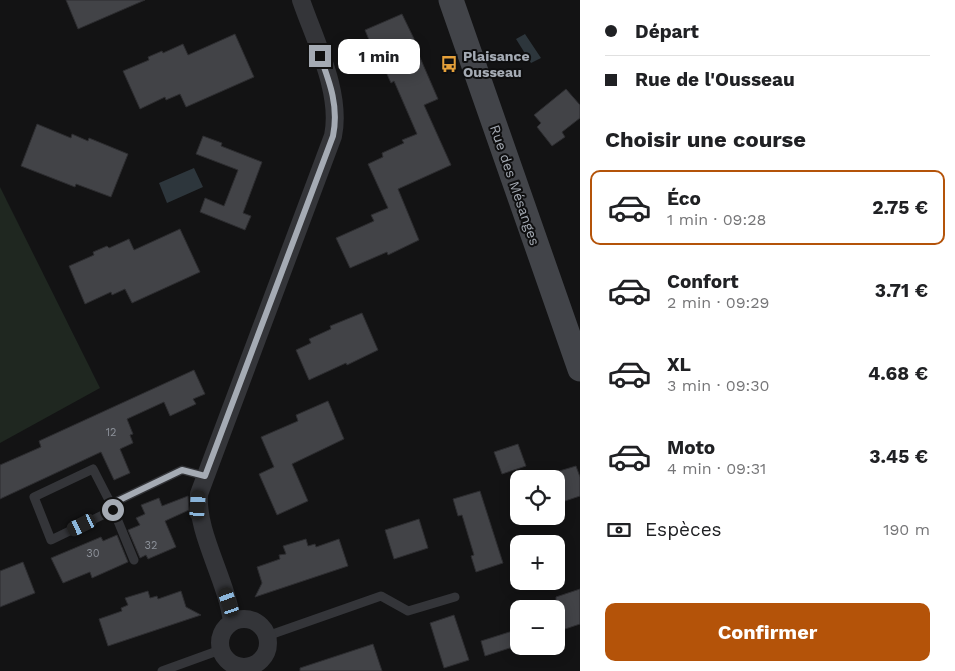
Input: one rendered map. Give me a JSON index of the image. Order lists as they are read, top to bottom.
{
  "streets": {
    "main road": ["Rue des Mésanges"]
  },
  "places": {
    "bus stop": ["Plaisance Ousseau"]
  },
  "house_numbers": ["12", "32", "30"],
  "page": {
    "banner": ["Départ", "Rue de l'Ousseau"],
    "bubble": "1 min",
    "heading": "Choisir une course",
    "list": [
      {
        "name": "Éco",
        "note": "1 min · 09:28",
        "value": "2.75 €"
      },
      {
        "name": "Confort",
        "note": "2 min · 09:29",
        "value": "3.71 €"
      },
      {
        "name": "XL",
        "note": "3 min · 09:30",
        "value": "4.68 €"
      },
      {
        "name": "Moto",
        "note": "4 min · 09:31",
        "value": "3.45 €"
      }
    ],
    "map_buttons": ["+", "−"],
    "pay": ["Espèces", "190 m"],
    "buttons": "Confirmer"
  }
}
